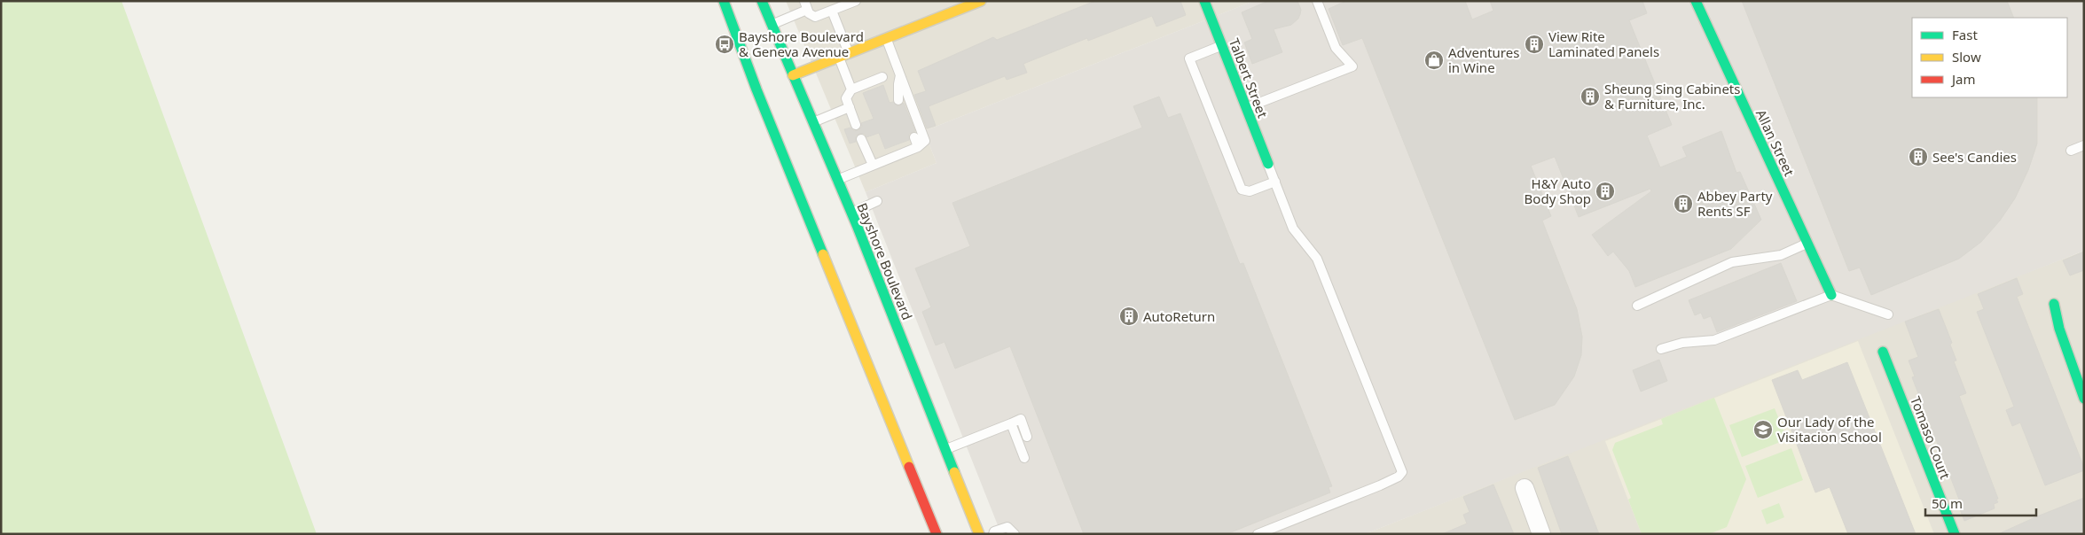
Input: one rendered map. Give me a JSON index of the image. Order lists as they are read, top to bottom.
{
  "streets": {
    "main road": [
      "Talbert Street",
      "Allan Street",
      "Bayshore Boulevard",
      "Tomaso Court"
    ]
  },
  "places": {
    "bus stop": ["Bayshore Boulevard & Geneva Avenue"],
    "building": [
      "View Rite Laminated Panels",
      "Sheung Sing Cabinets & Furniture, Inc.",
      "See's Candies",
      "H&Y Auto Body Shop",
      "Abbey Party Rents SF",
      "AutoReturn"
    ],
    "shop": ["Adventures in Wine"],
    "school or university": ["Our Lady of the Visitacion School"]
  },
  "legend": ["Fast", "Slow", "Jam"],
  "scale_bar": "50 m"
}
